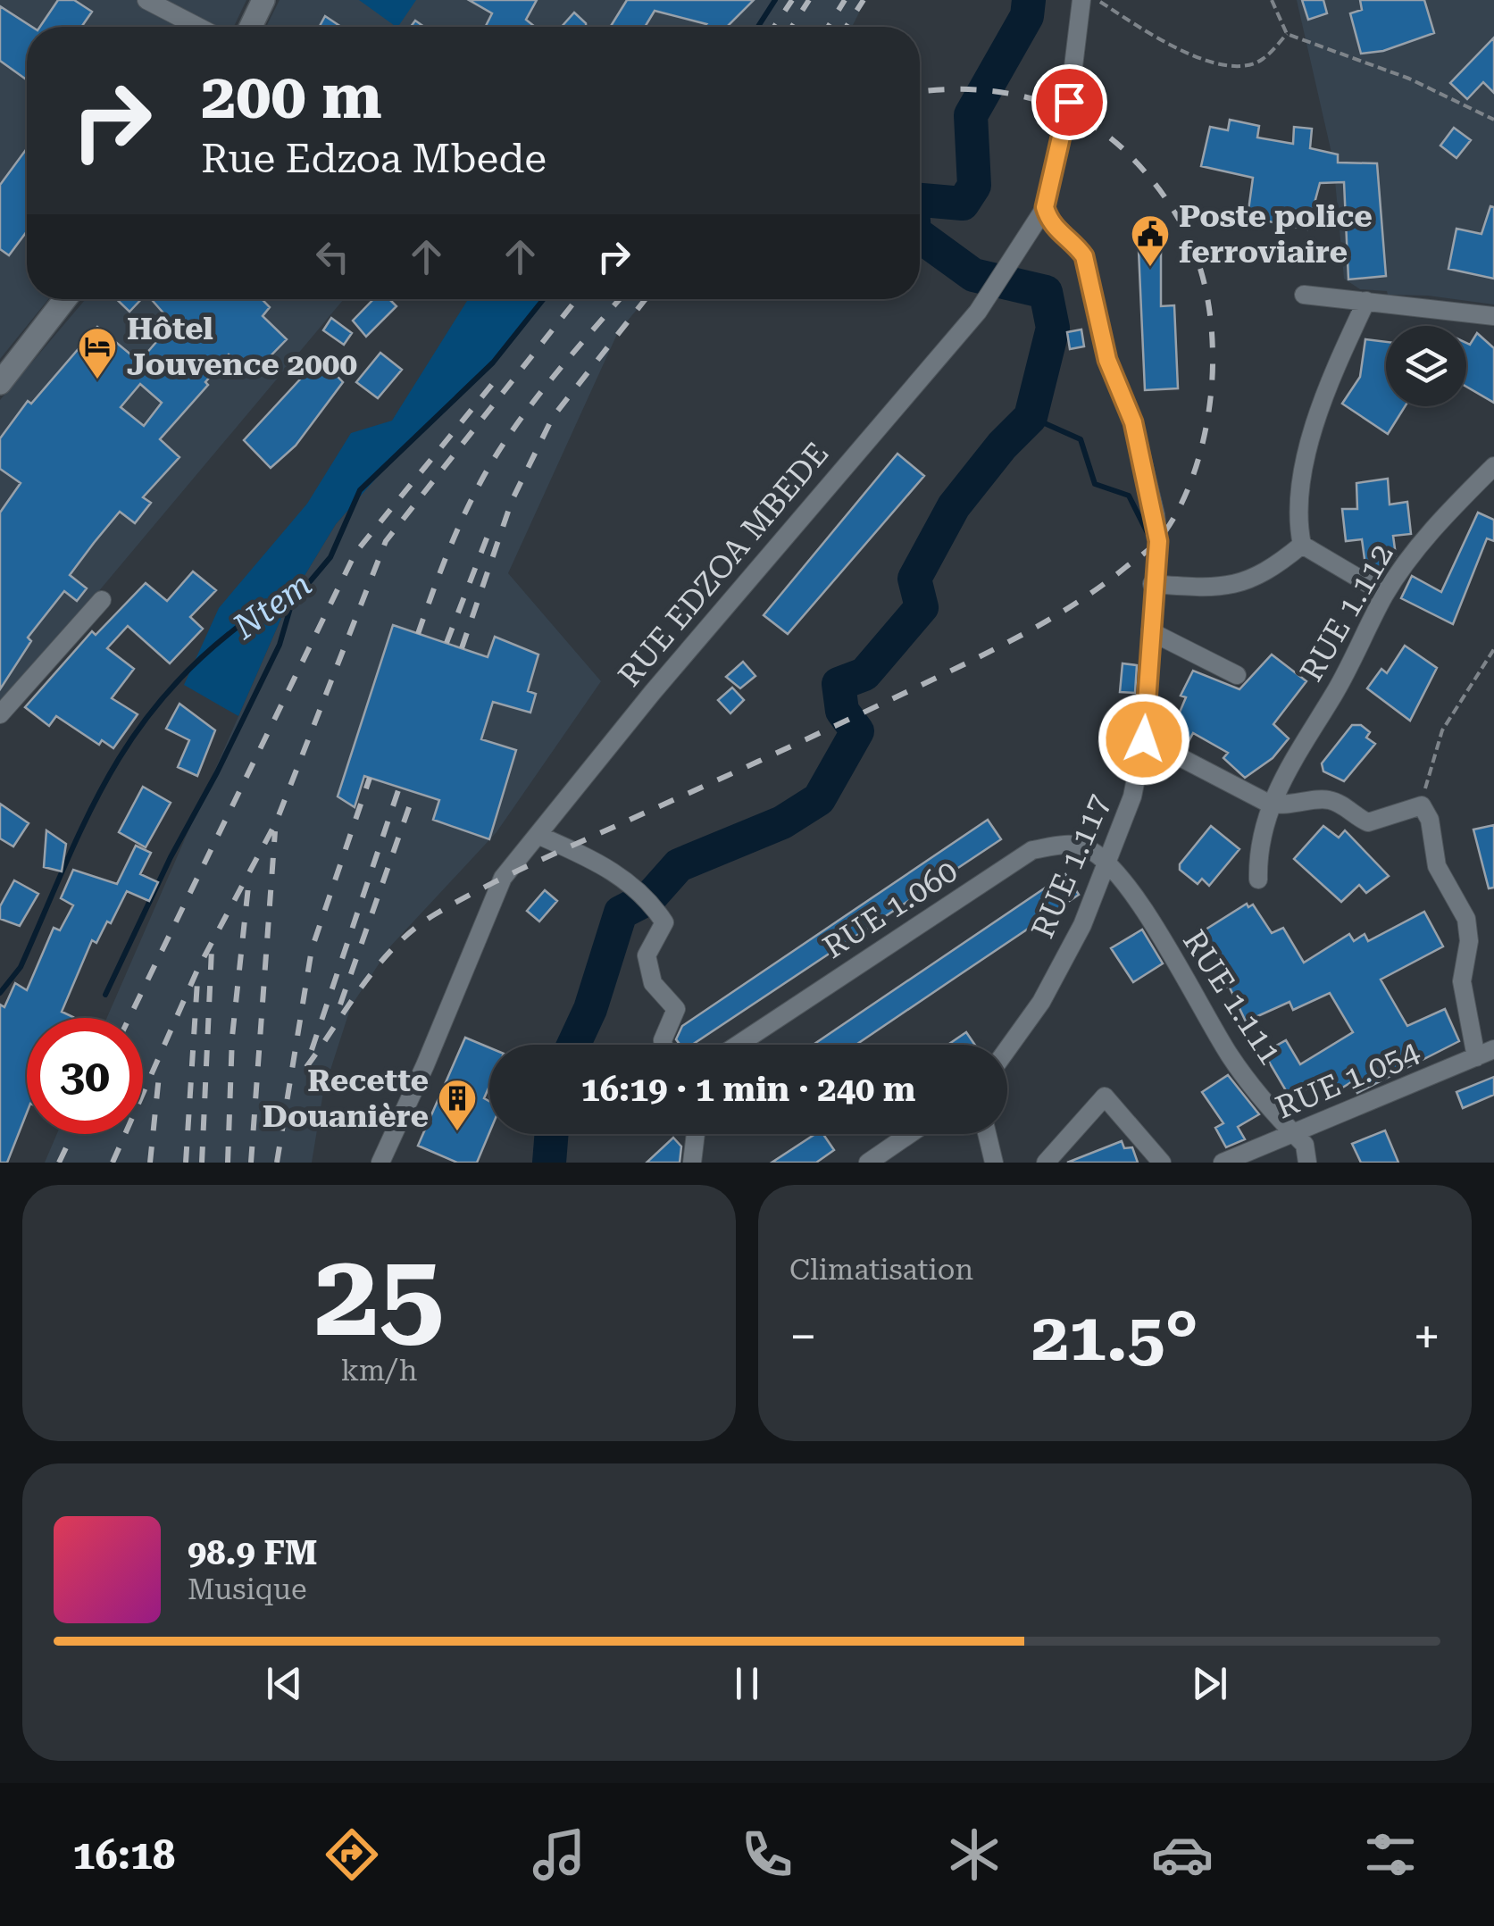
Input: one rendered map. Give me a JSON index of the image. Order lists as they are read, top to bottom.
{
  "streets": {
    "street": [
      "RUE EDZOA MBEDE",
      "RUE 1.112",
      "RUE 1.117",
      "RUE 1.060",
      "RUE 1.111",
      "RUE 1.054"
    ]
  },
  "crossings": [
    ["RUE EDZOA MBEDE", "RUE 1.117"],
    ["RUE 1.117", "RUE 1.060"],
    ["RUE 1.117", "RUE 1.111"],
    ["RUE 1.060", "RUE 1.111"],
    ["RUE 1.111", "RUE 1.054"]
  ],
  "water": ["Ntem"],
  "places": {
    "public building": ["Poste police ferroviaire"],
    "hotel": ["Hôtel Jouvence 2000"],
    "building": ["Recette Douanière"]
  },
  "page": {
    "turn": ["200 m", "Rue Edzoa Mbede"],
    "limit": "30",
    "trip": "16:19 · 1 min · 240 m",
    "tile": [
      ["25", "km/h"],
      "Climatisation"
    ],
    "heat": ["−", "21.5°", "+"],
    "song": ["98.9 FM", "Musique"],
    "tabs": "16:18"
  }
}
